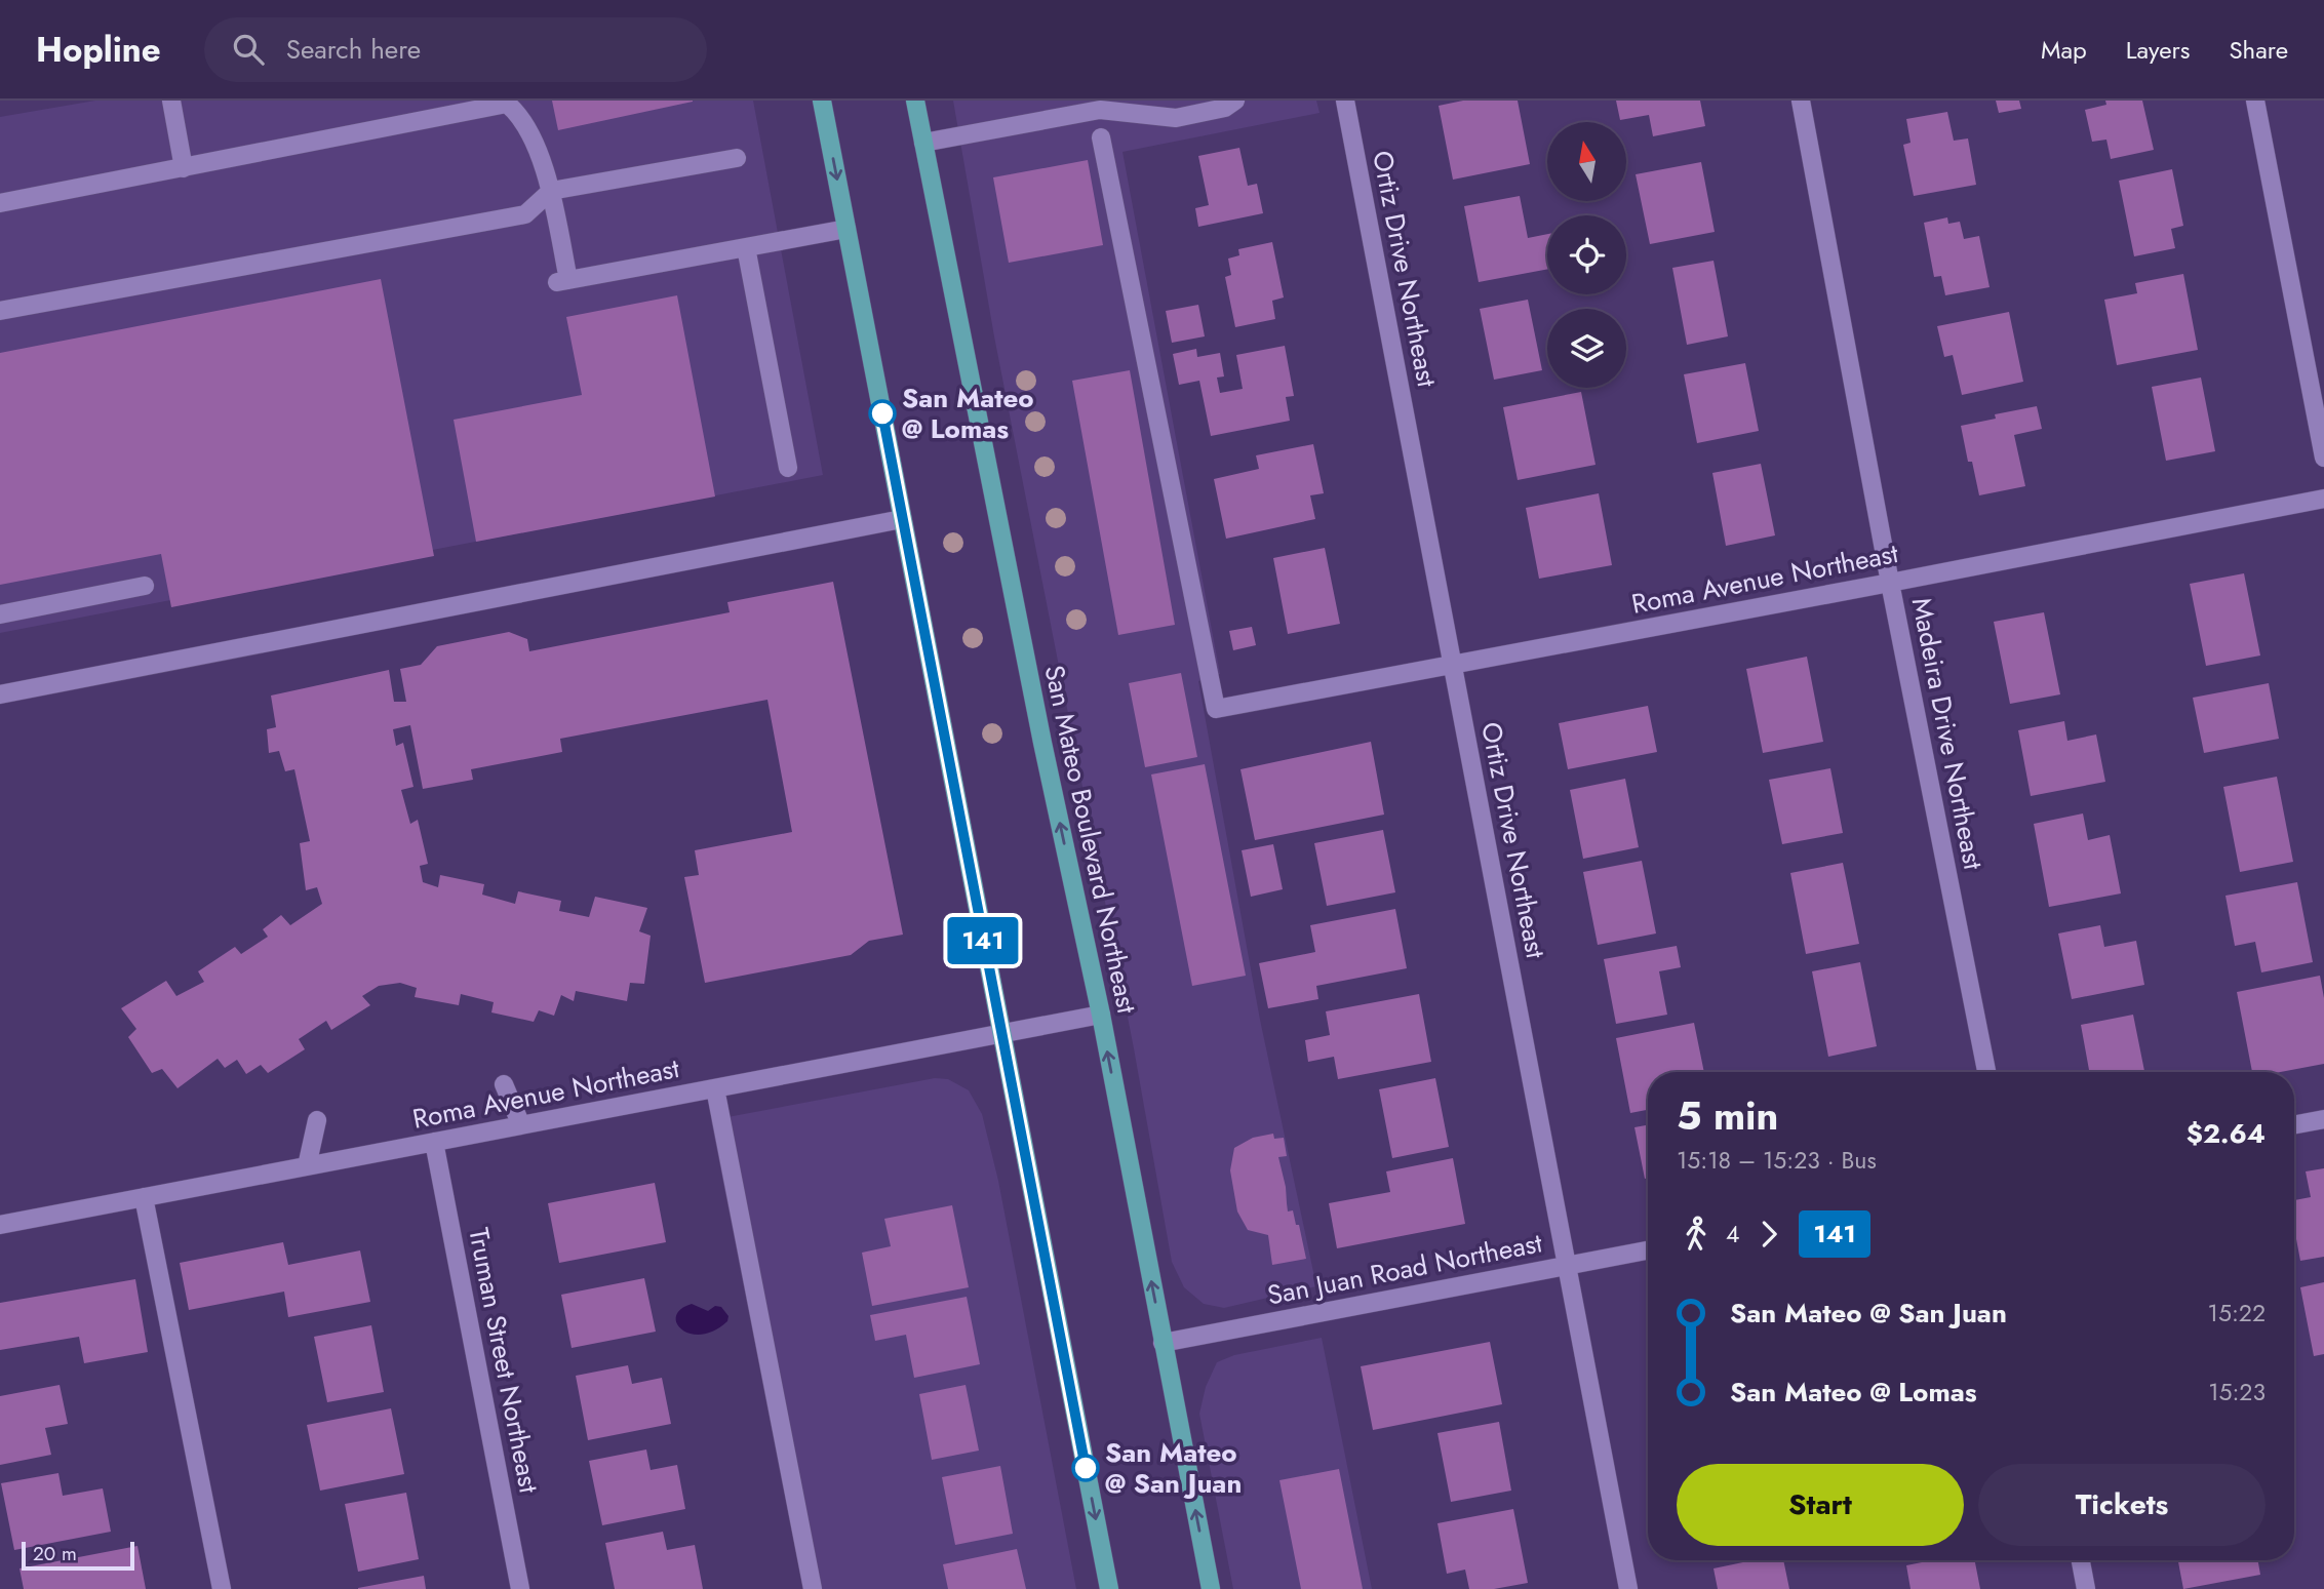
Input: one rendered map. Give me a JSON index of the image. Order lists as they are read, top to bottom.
{
  "streets": {
    "main road": ["San Mateo Boulevard Northeast"],
    "street": [
      "Ortiz Drive Northeast",
      "Roma Avenue Northeast",
      "Madeira Drive Northeast",
      "San Juan Road Northeast",
      "Truman Street Northeast"
    ]
  },
  "crossings": [
    ["Ortiz Drive Northeast", "Roma Avenue Northeast"],
    ["Ortiz Drive Northeast", "San Juan Road Northeast"],
    ["Roma Avenue Northeast", "Madeira Drive Northeast"],
    ["Roma Avenue Northeast", "San Mateo Boulevard Northeast"],
    ["Roma Avenue Northeast", "Truman Street Northeast"],
    ["San Mateo Boulevard Northeast", "San Juan Road Northeast"]
  ],
  "places": ["San Mateo @ Lomas", "San Mateo @ San Juan"],
  "lines": ["bus line 141"],
  "scale_bar": "20 m",
  "north": "top",
  "page": {
    "header": "Hopline",
    "search": "Search here",
    "nav": ["Map", "Layers", "Share"],
    "on_map": "141",
    "heading": ["5 min", "15:18 – 15:23 · Bus", "$2.64"],
    "legs": ["4", "141"],
    "list": [
      {
        "name": "San Mateo @ San Juan",
        "value": "15:22"
      },
      {
        "name": "San Mateo @ Lomas",
        "value": "15:23"
      }
    ],
    "buttons": ["Start", "Tickets"],
    "scale": "20 m"
  }
}
